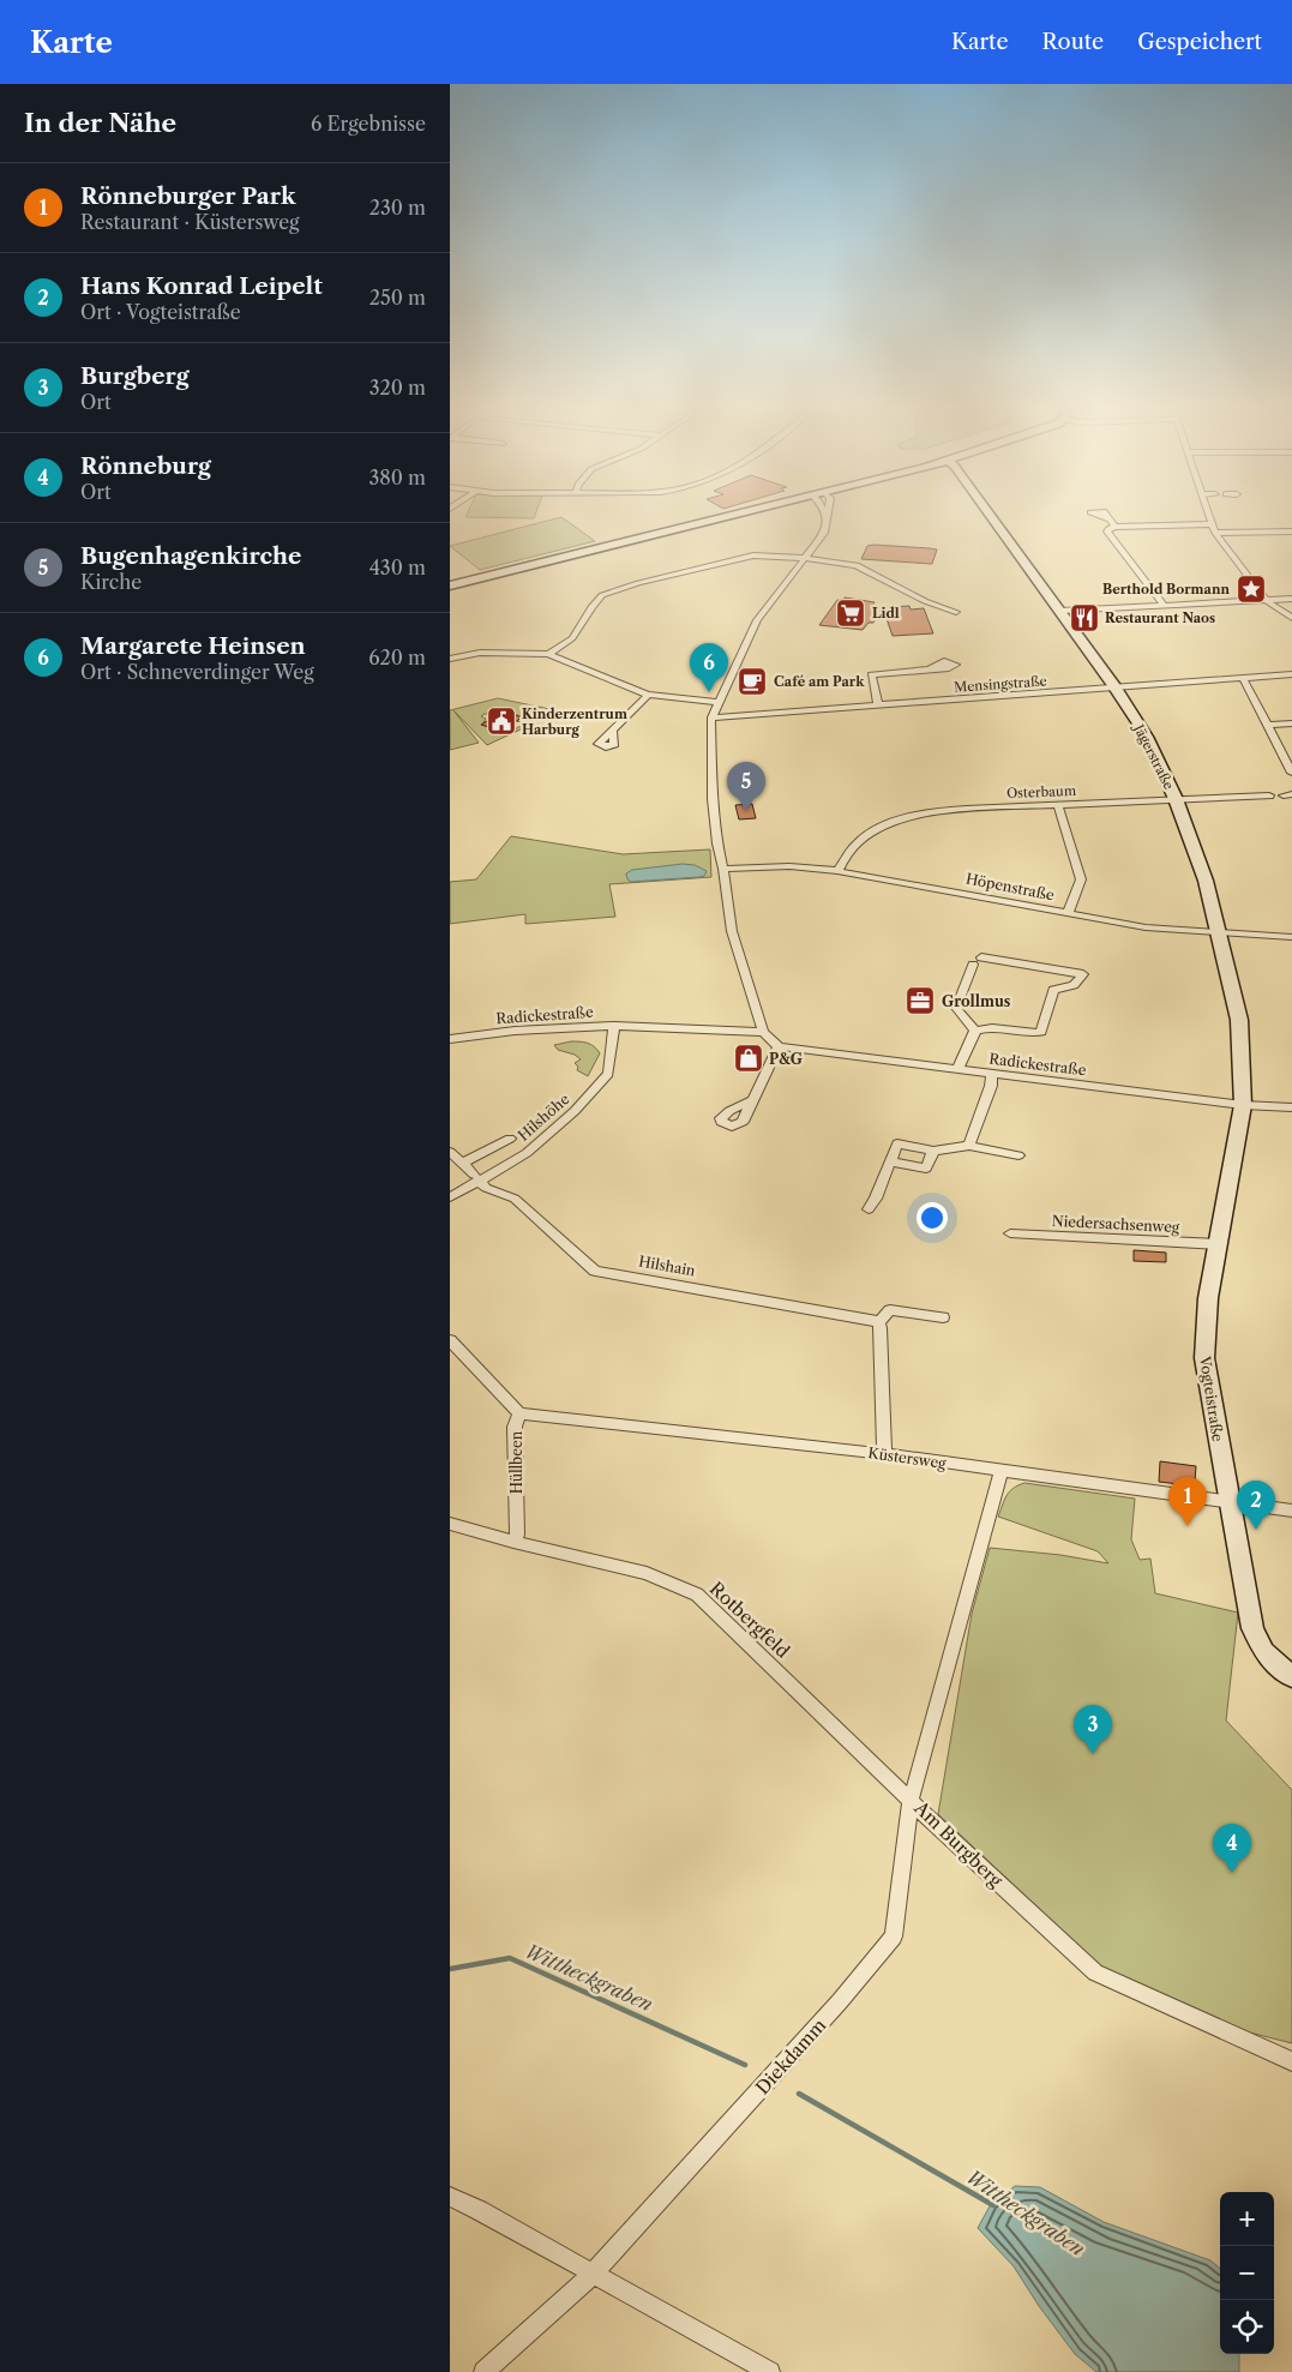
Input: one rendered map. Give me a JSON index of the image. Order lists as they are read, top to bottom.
{
  "streets": {
    "street": [
      "Mensingstraße",
      "Jägerstraße",
      "Osterbaum",
      "Höpenstraße",
      "Radickestraße",
      "Hilshöhe",
      "Niedersachsenweg",
      "Hilshain",
      "Vogteistraße",
      "Küstersweg",
      "Hüllbeen",
      "Rotbergfeld",
      "Am Burgberg",
      "Diekdamm"
    ]
  },
  "crossings": [
    ["Mensingstraße", "Jägerstraße"],
    ["Jägerstraße", "Osterbaum"],
    ["Jägerstraße", "Höpenstraße"],
    ["Jägerstraße", "Radickestraße"],
    ["Jägerstraße", "Vogteistraße"],
    ["Osterbaum", "Höpenstraße"],
    ["Radickestraße", "Hilshöhe"],
    ["Radickestraße", "Vogteistraße"],
    ["Hilshöhe", "Hilshain"],
    ["Niedersachsenweg", "Vogteistraße"],
    ["Vogteistraße", "Küstersweg"],
    ["Küstersweg", "Hüllbeen"],
    ["Küstersweg", "Am Burgberg"],
    ["Hüllbeen", "Rotbergfeld"],
    ["Rotbergfeld", "Am Burgberg"],
    ["Rotbergfeld", "Diekdamm"],
    ["Am Burgberg", "Diekdamm"]
  ],
  "water": ["Wittheckgraben"],
  "places": {
    "place": ["Berthold Bormann"],
    "supermarket": ["Lidl"],
    "restaurant": ["Restaurant Naos"],
    "cafe": ["Café am Park"],
    "public building": ["Kinderzentrum Harburg"],
    "office": ["Grollmus"],
    "shop": ["P&G"]
  },
  "page": {
    "header": "Karte",
    "nav": ["Karte", "Route", "Gespeichert"],
    "heading": ["In der Nähe", "6 Ergebnisse"],
    "list": [
      {
        "mark": "1",
        "name": "Rönneburger Park",
        "note": "Restaurant · Küstersweg",
        "value": "230 m"
      },
      {
        "mark": "2",
        "name": "Hans Konrad Leipelt",
        "note": "Ort · Vogteistraße",
        "value": "250 m"
      },
      {
        "mark": "3",
        "name": "Burgberg",
        "note": "Ort",
        "value": "320 m"
      },
      {
        "mark": "4",
        "name": "Rönneburg",
        "note": "Ort",
        "value": "380 m"
      },
      {
        "mark": "5",
        "name": "Bugenhagenkirche",
        "note": "Kirche",
        "value": "430 m"
      },
      {
        "mark": "6",
        "name": "Margarete Heinsen",
        "note": "Ort · Schneverdinger Weg",
        "value": "620 m"
      }
    ],
    "pins": [
      "6",
      "5",
      "1",
      "2",
      "3",
      "4"
    ],
    "map_buttons": ["+", "−"]
  }
}
